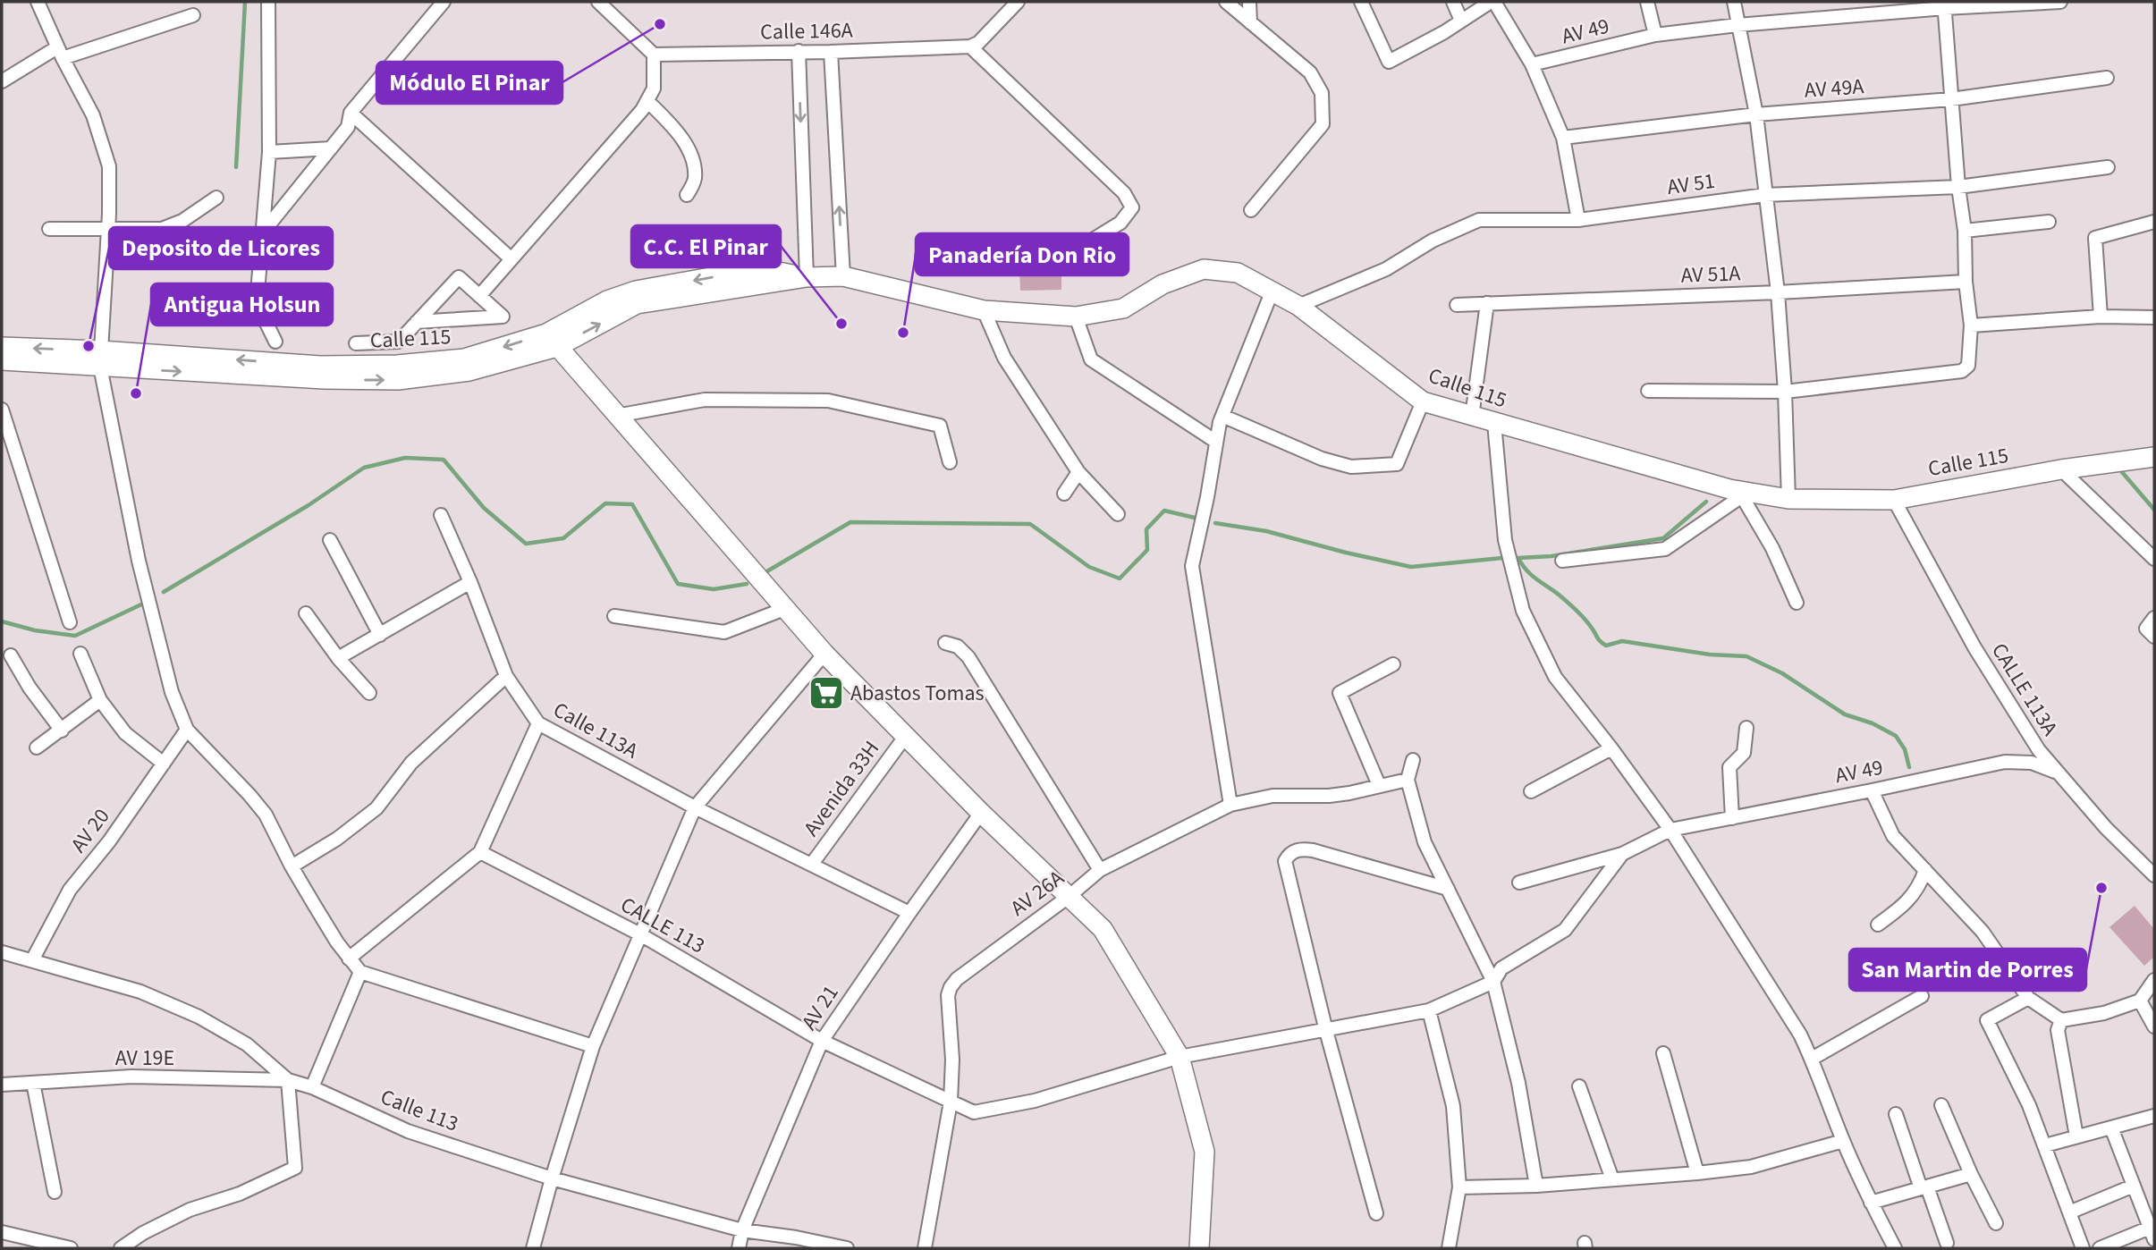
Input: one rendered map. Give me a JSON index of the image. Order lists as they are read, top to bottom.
{
  "streets": {
    "main road": ["Calle 115"],
    "street": [
      "Calle 146A",
      "AV 49",
      "AV 49A",
      "AV 51",
      "AV 51A",
      "CALLE 113A",
      "Calle 113A",
      "Avenida 33H",
      "AV 20",
      "AV 26A",
      "CALLE 113",
      "AV 21",
      "AV 19E",
      "Calle 113"
    ]
  },
  "crossings": [
    ["AV 49", "CALLE 113A"],
    ["AV 51", "Calle 115"],
    ["Calle 115", "CALLE 113A"],
    ["Calle 113A", "Avenida 33H"],
    ["Calle 113A", "AV 21"],
    ["AV 20", "Calle 113"],
    ["AV 26A", "CALLE 113"],
    ["CALLE 113", "AV 21"],
    ["AV 21", "Calle 113"],
    ["AV 19E", "Calle 113"]
  ],
  "places": {
    "other": [
      "Módulo El Pinar",
      "C.C. El Pinar",
      "Panadería Don Rio",
      "Deposito de Licores",
      "Antigua Holsun",
      "San Martin de Porres"
    ],
    "supermarket": ["Abastos Tomas"]
  }
}
